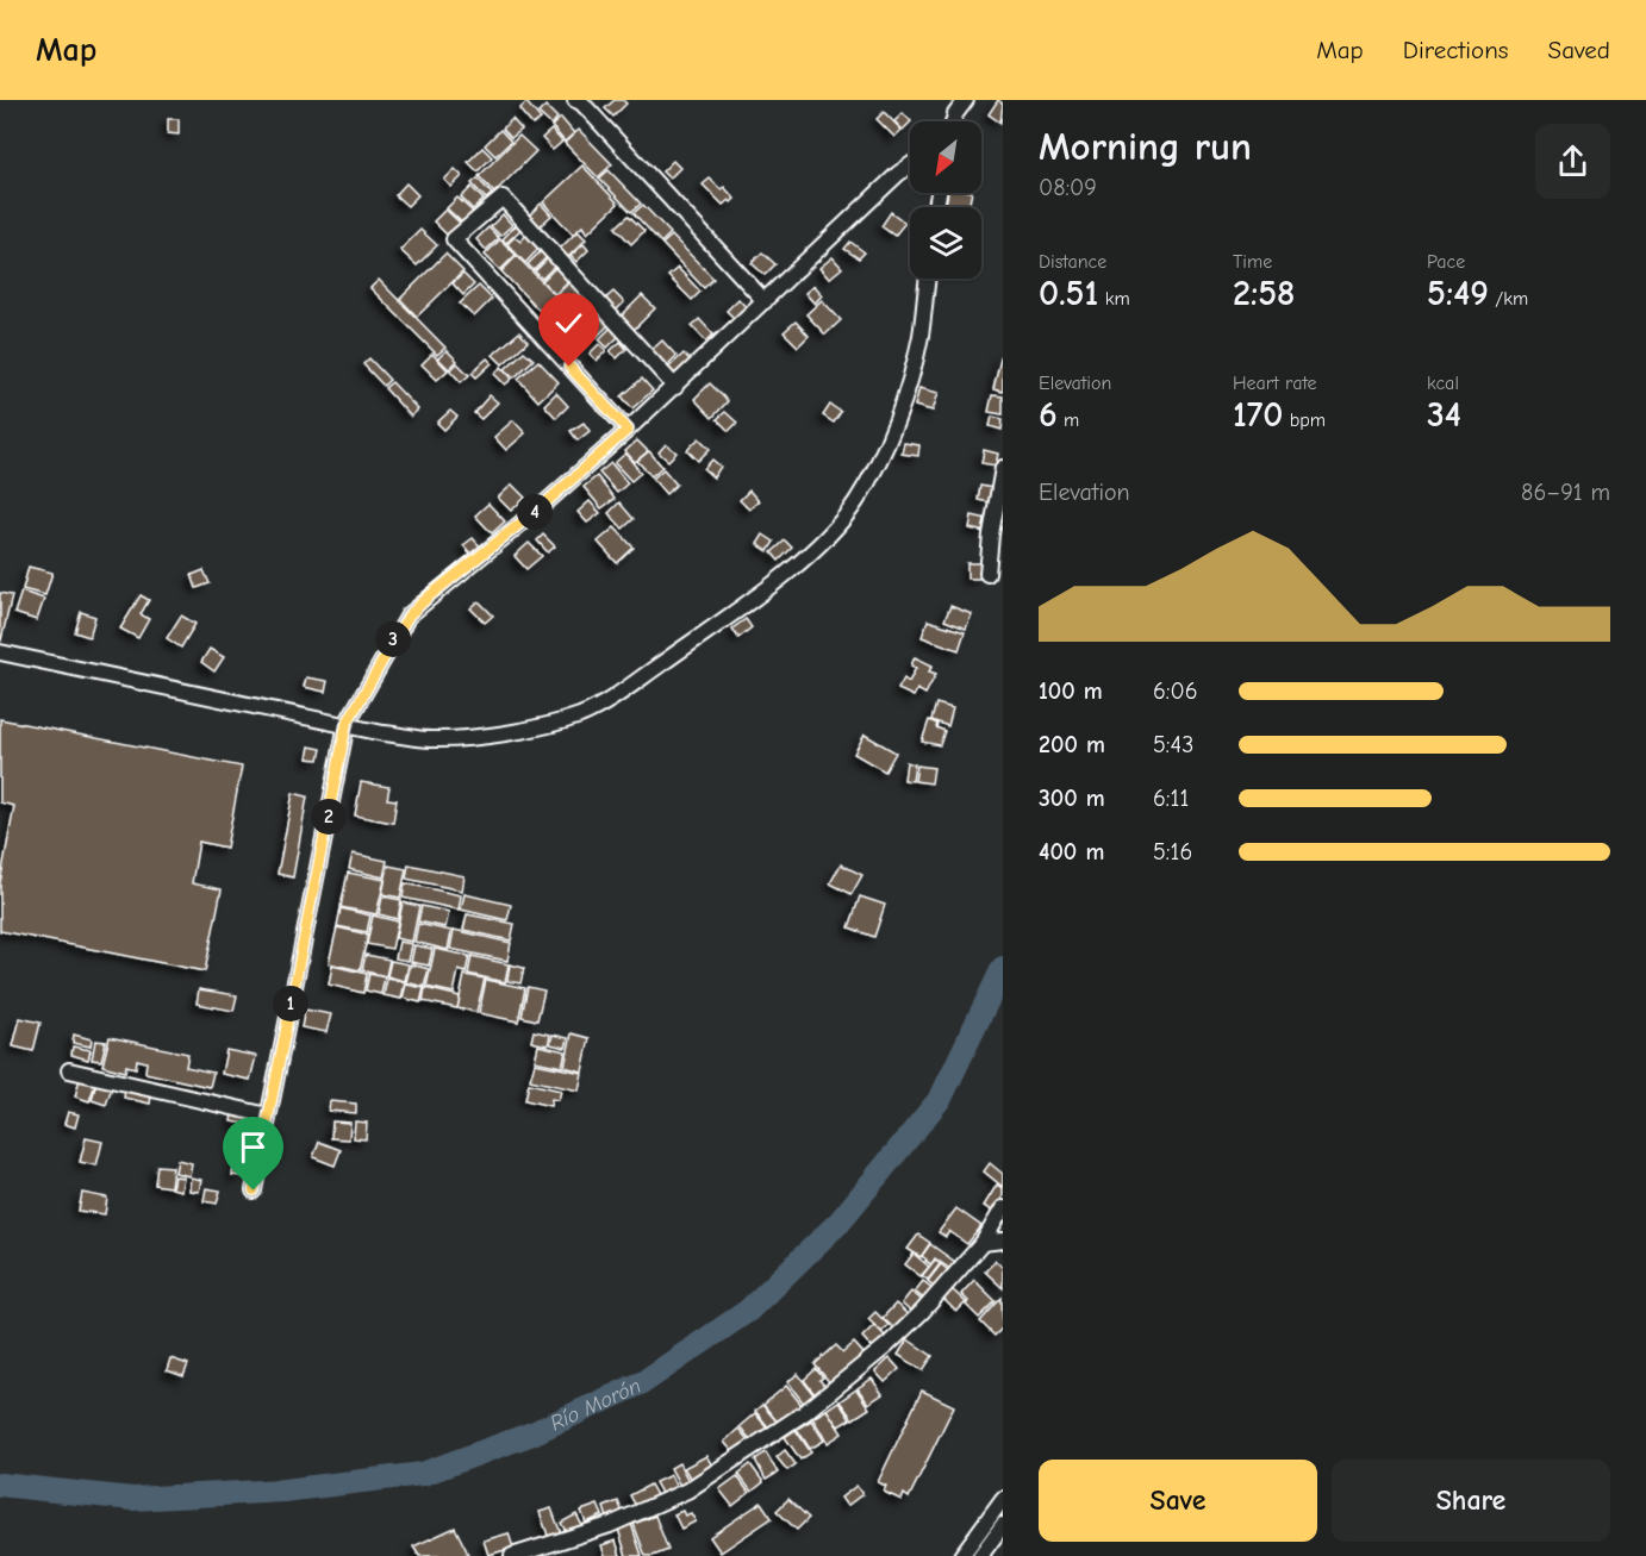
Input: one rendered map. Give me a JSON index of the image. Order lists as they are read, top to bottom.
{
  "water": ["Río Morón"],
  "north": "bottom left",
  "page": {
    "header": "Map",
    "nav": ["Map", "Directions", "Saved"],
    "heading": ["Morning run", "08:09"],
    "stats": [
      ["Distance", "0.51 km"],
      ["Time", "2:58"],
      ["Pace", "5:49 /km"],
      ["Elevation", "6 m"],
      ["Heart rate", "170 bpm"],
      ["kcal", "34"]
    ],
    "chart": ["Elevation", "86–91 m"],
    "pins": [
      "4",
      "3",
      "2",
      "1"
    ],
    "list": [
      {
        "name": "100 m",
        "note": "6:06"
      },
      {
        "name": "200 m",
        "note": "5:43"
      },
      {
        "name": "300 m",
        "note": "6:11"
      },
      {
        "name": "400 m",
        "note": "5:16"
      }
    ],
    "buttons": ["Save", "Share"]
  }
}
